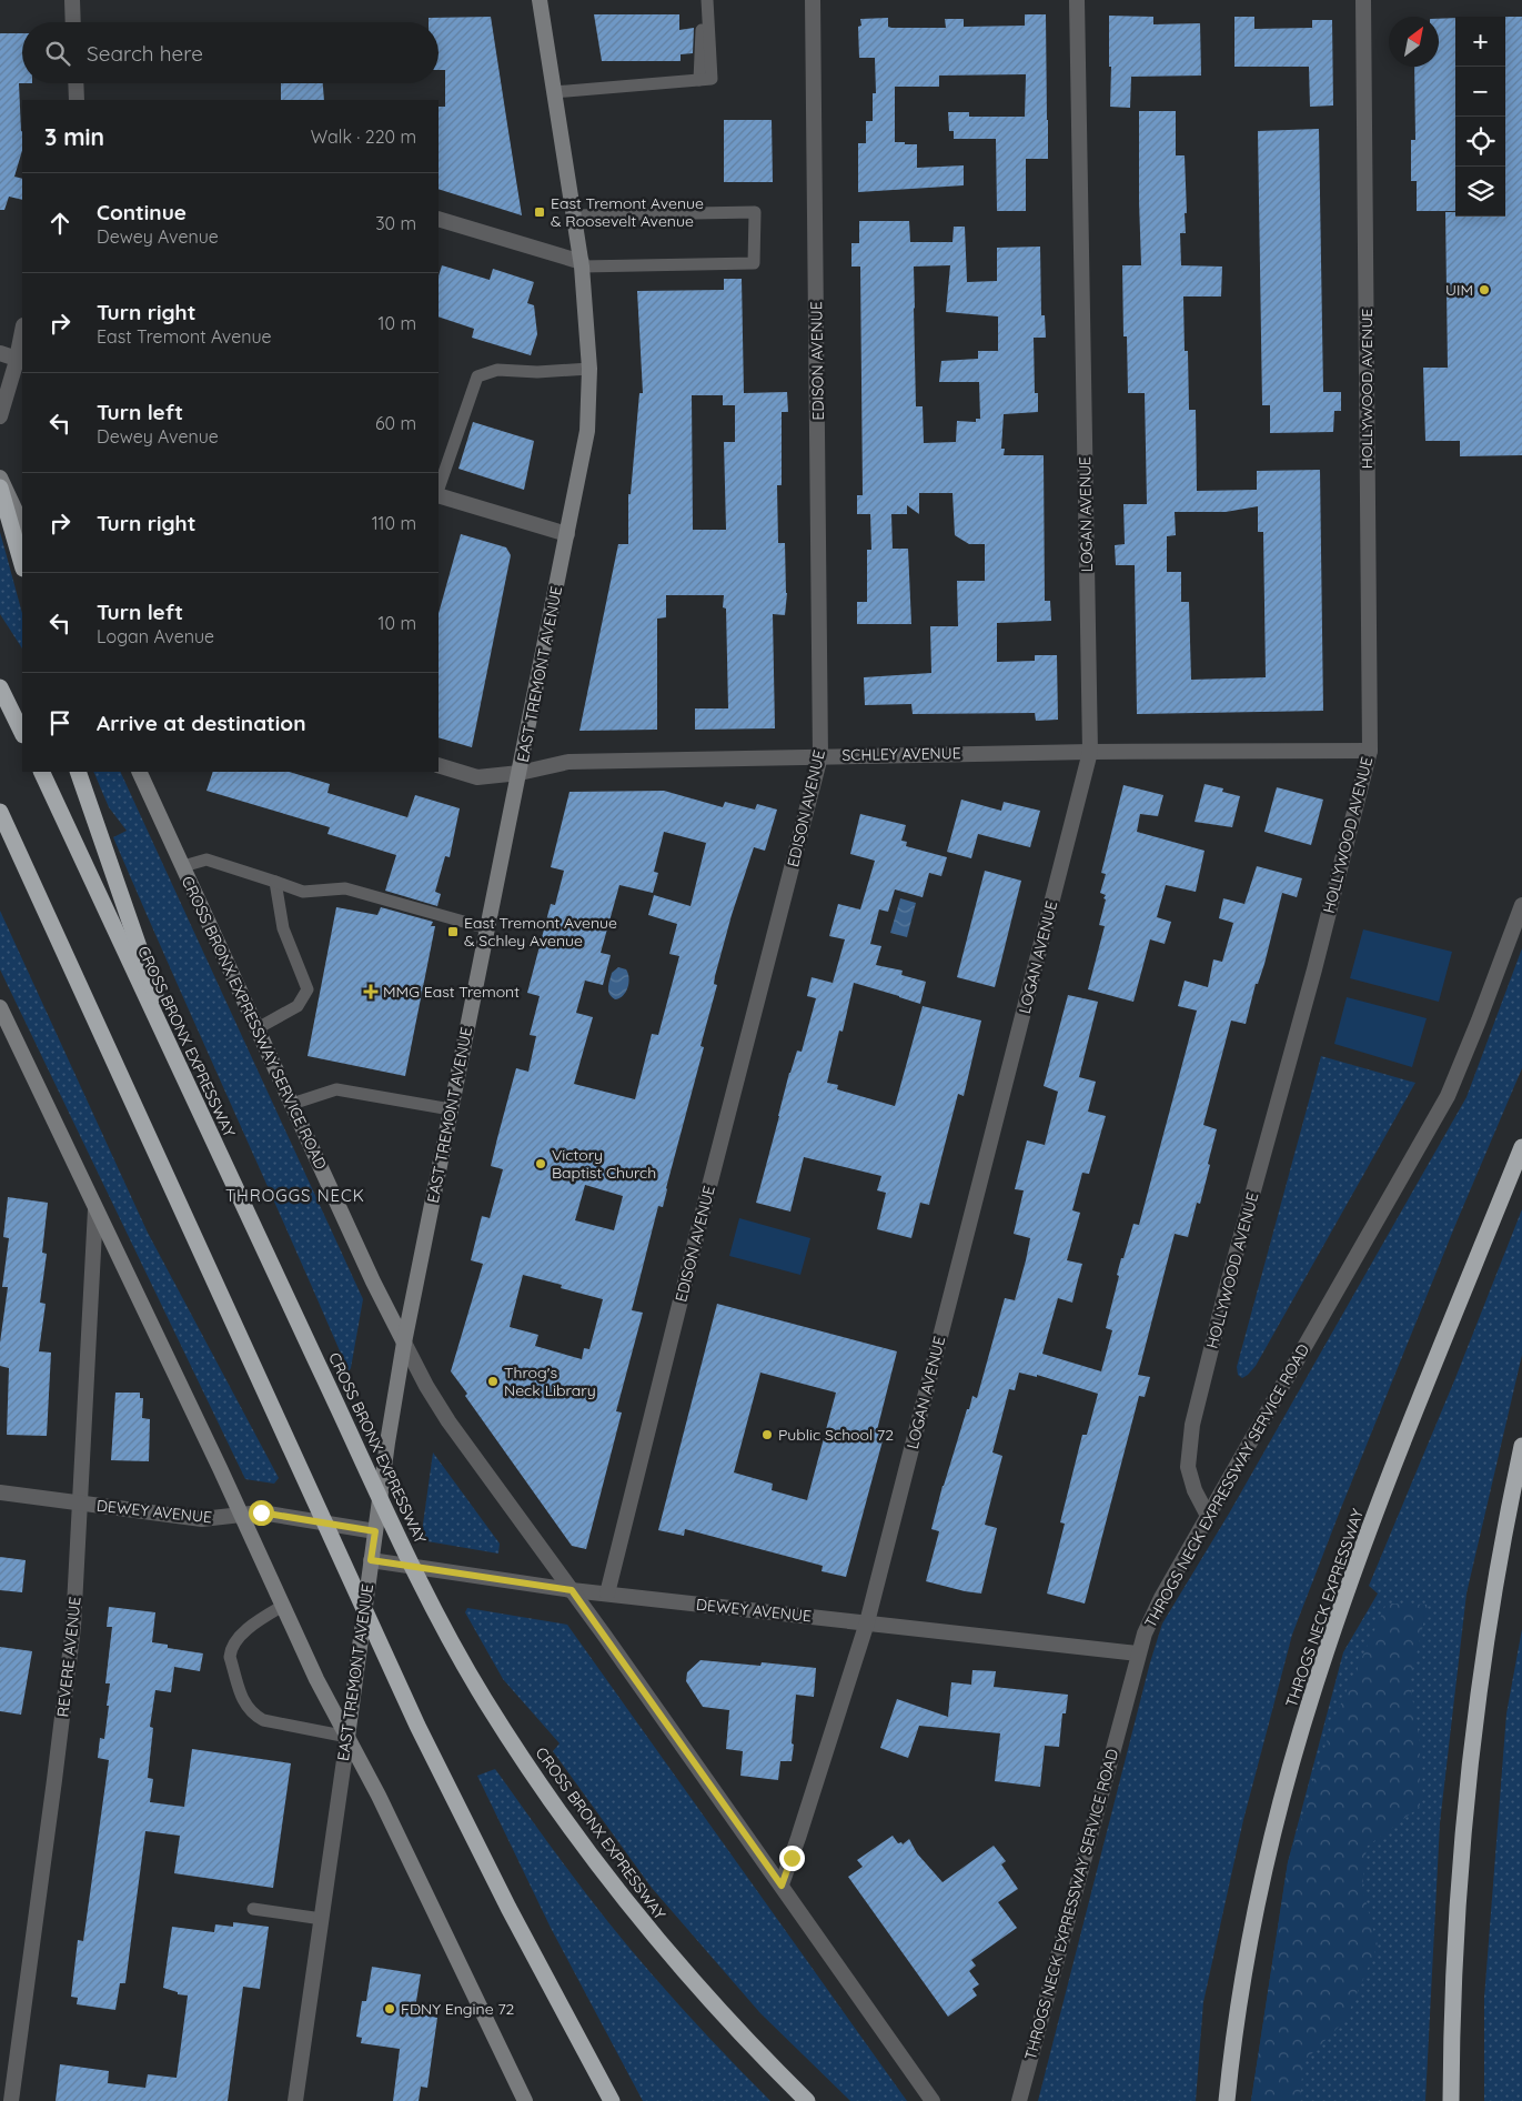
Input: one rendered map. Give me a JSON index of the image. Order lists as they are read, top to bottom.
{
  "streets": {
    "highway": ["CROSS BRONX EXPRESSWAY", "THROGS NECK EXPRESSWAY"],
    "main road": ["EAST TREMONT AVENUE", "CROSS BRONX EXPRESSWAY SERVICE ROAD"],
    "street": [
      "EDISON AVENUE",
      "HOLLYWOOD AVENUE",
      "LOGAN AVENUE",
      "SCHLEY AVENUE",
      "THROGS NECK EXPRESSWAY SERVICE ROAD",
      "DEWEY AVENUE",
      "REVERE AVENUE"
    ]
  },
  "crossings": [
    ["EDISON AVENUE", "SCHLEY AVENUE"],
    ["EDISON AVENUE", "DEWEY AVENUE"],
    ["HOLLYWOOD AVENUE", "SCHLEY AVENUE"],
    ["HOLLYWOOD AVENUE", "THROGS NECK EXPRESSWAY SERVICE ROAD"],
    ["LOGAN AVENUE", "SCHLEY AVENUE"],
    ["LOGAN AVENUE", "CROSS BRONX EXPRESSWAY SERVICE ROAD"],
    ["LOGAN AVENUE", "DEWEY AVENUE"],
    ["EAST TREMONT AVENUE", "SCHLEY AVENUE"],
    ["EAST TREMONT AVENUE", "CROSS BRONX EXPRESSWAY SERVICE ROAD"],
    ["EAST TREMONT AVENUE", "DEWEY AVENUE"],
    ["CROSS BRONX EXPRESSWAY SERVICE ROAD", "DEWEY AVENUE"],
    ["THROGS NECK EXPRESSWAY SERVICE ROAD", "DEWEY AVENUE"],
    ["DEWEY AVENUE", "REVERE AVENUE"]
  ],
  "districts": ["THROGGS NECK"],
  "places": {
    "transit": ["East Tremont Avenue & Roosevelt Avenue", "East Tremont Avenue & Schley Avenue"],
    "other": [
      "UIM",
      "Victory Baptist Church",
      "Throg's Neck Library",
      "Public School 72",
      "FDNY Engine 72"
    ],
    "health": ["MMG East Tremont"]
  },
  "north": "top right",
  "page": {
    "map_buttons": ["+", "−"],
    "search": "Search here",
    "heading": ["3 min", "Walk · 220 m"],
    "list": [
      ["Continue", "Dewey Avenue", "30 m"],
      ["Turn right", "East Tremont Avenue", "10 m"],
      ["Turn left", "Dewey Avenue", "60 m"],
      ["Turn right", "110 m"],
      ["Turn left", "Logan Avenue", "10 m"],
      "Arrive at destination"
    ]
  }
}
